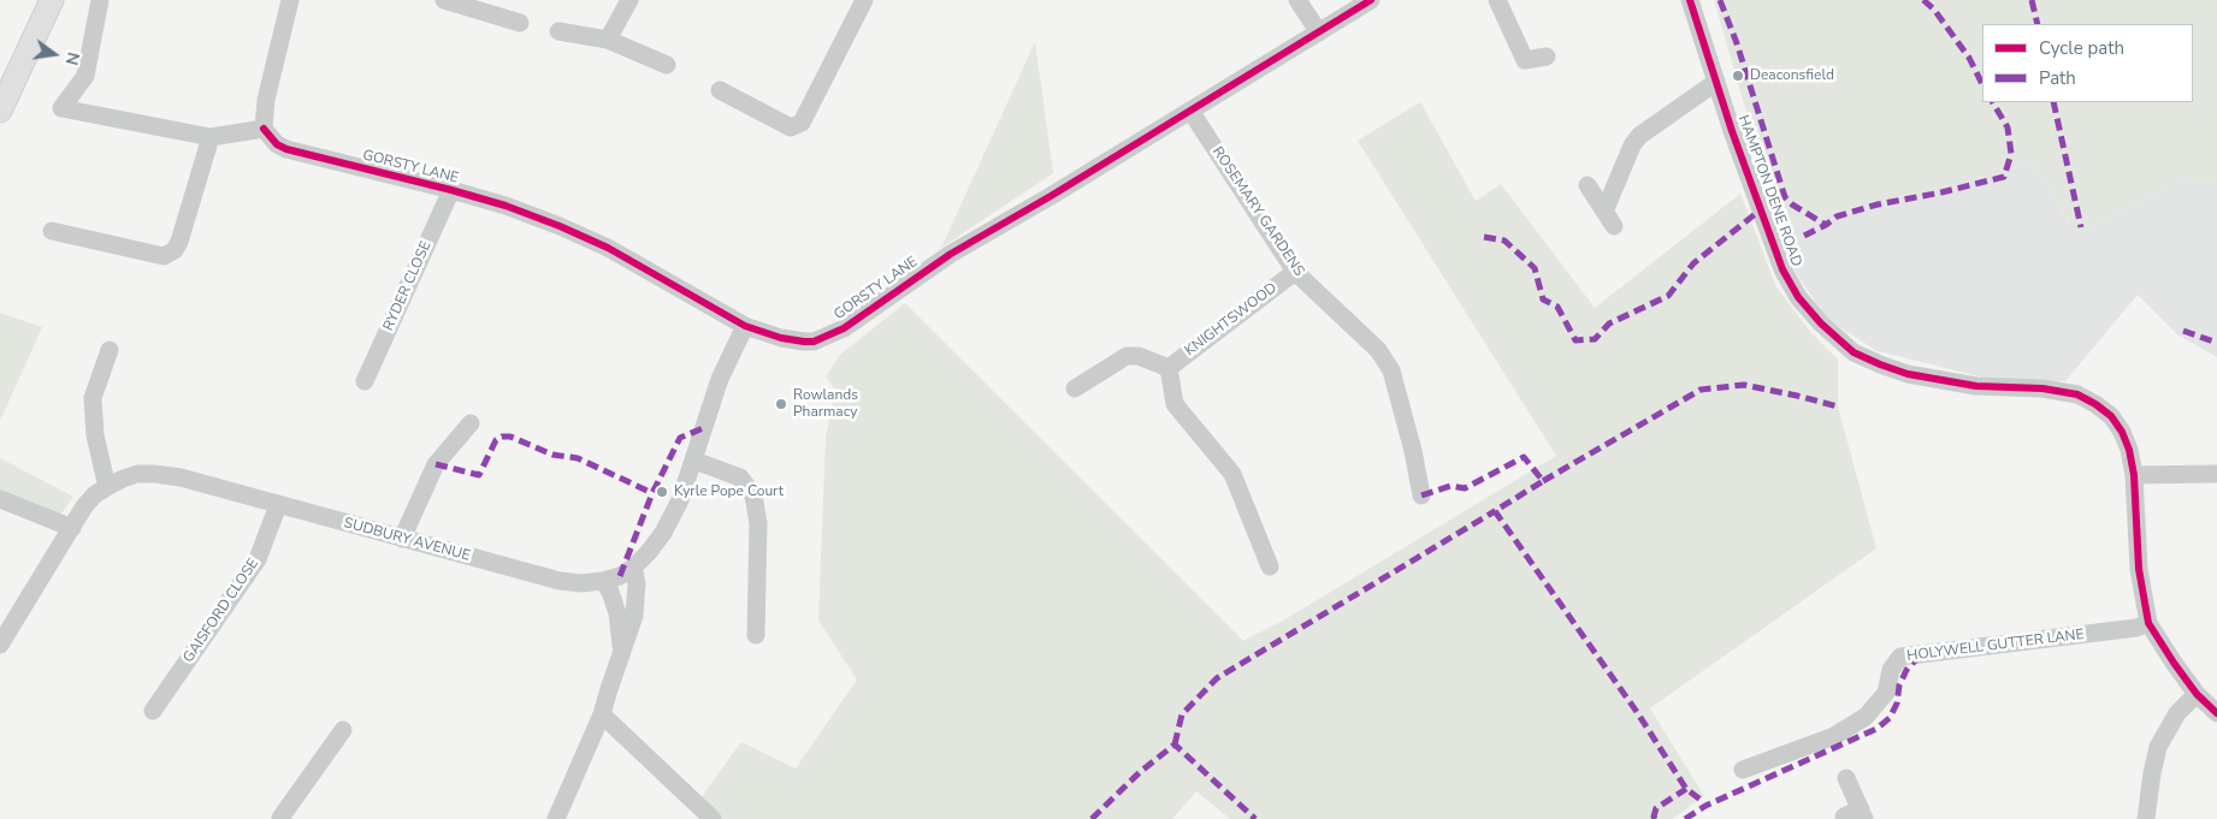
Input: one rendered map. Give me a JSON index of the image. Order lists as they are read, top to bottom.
{
  "streets": {
    "street": [
      "GORSTY LANE",
      "HAMPTON DENE ROAD",
      "ROSEMARY GARDENS",
      "RYDER CLOSE",
      "KNIGHTSWOOD",
      "SUDBURY AVENUE",
      "GAISFORD CLOSE",
      "HOLYWELL GUTTER LANE"
    ]
  },
  "crossings": [
    ["GORSTY LANE", "ROSEMARY GARDENS"],
    ["GORSTY LANE", "RYDER CLOSE"],
    ["GORSTY LANE", "SUDBURY AVENUE"],
    ["HAMPTON DENE ROAD", "HOLYWELL GUTTER LANE"],
    ["ROSEMARY GARDENS", "KNIGHTSWOOD"],
    ["SUDBURY AVENUE", "GAISFORD CLOSE"]
  ],
  "places": ["Deaconsfield", "Rowlands Pharmacy", "Kyrle Pope Court"],
  "legend": ["Cycle path", "Path"],
  "north": "right"
}
